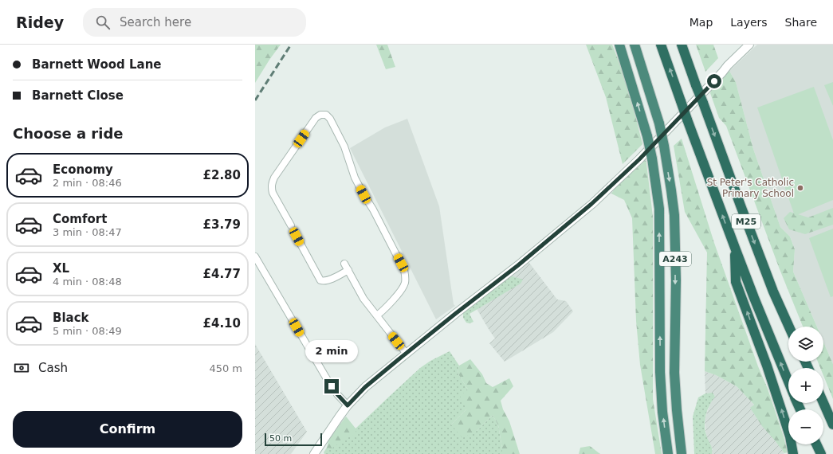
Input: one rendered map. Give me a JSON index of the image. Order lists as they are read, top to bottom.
{
  "streets": {
    "highway": ["M25", "A243"]
  },
  "places": ["St Peter's Catholic Primary School"],
  "scale_bar": "50 m",
  "page": {
    "header": "Ridey",
    "search": "Search here",
    "nav": ["Map", "Layers", "Share"],
    "banner": ["Barnett Wood Lane", "Barnett Close"],
    "heading": "Choose a ride",
    "list": [
      {
        "name": "Economy",
        "note": "2 min · 08:46",
        "value": "£2.80"
      },
      {
        "name": "Comfort",
        "note": "3 min · 08:47",
        "value": "£3.79"
      },
      {
        "name": "XL",
        "note": "4 min · 08:48",
        "value": "£4.77"
      },
      {
        "name": "Black",
        "note": "5 min · 08:49",
        "value": "£4.10"
      }
    ],
    "map_buttons": ["+", "−"],
    "bubble": "2 min",
    "pay": ["Cash", "450 m"],
    "buttons": "Confirm",
    "scale": "50 m"
  }
}
